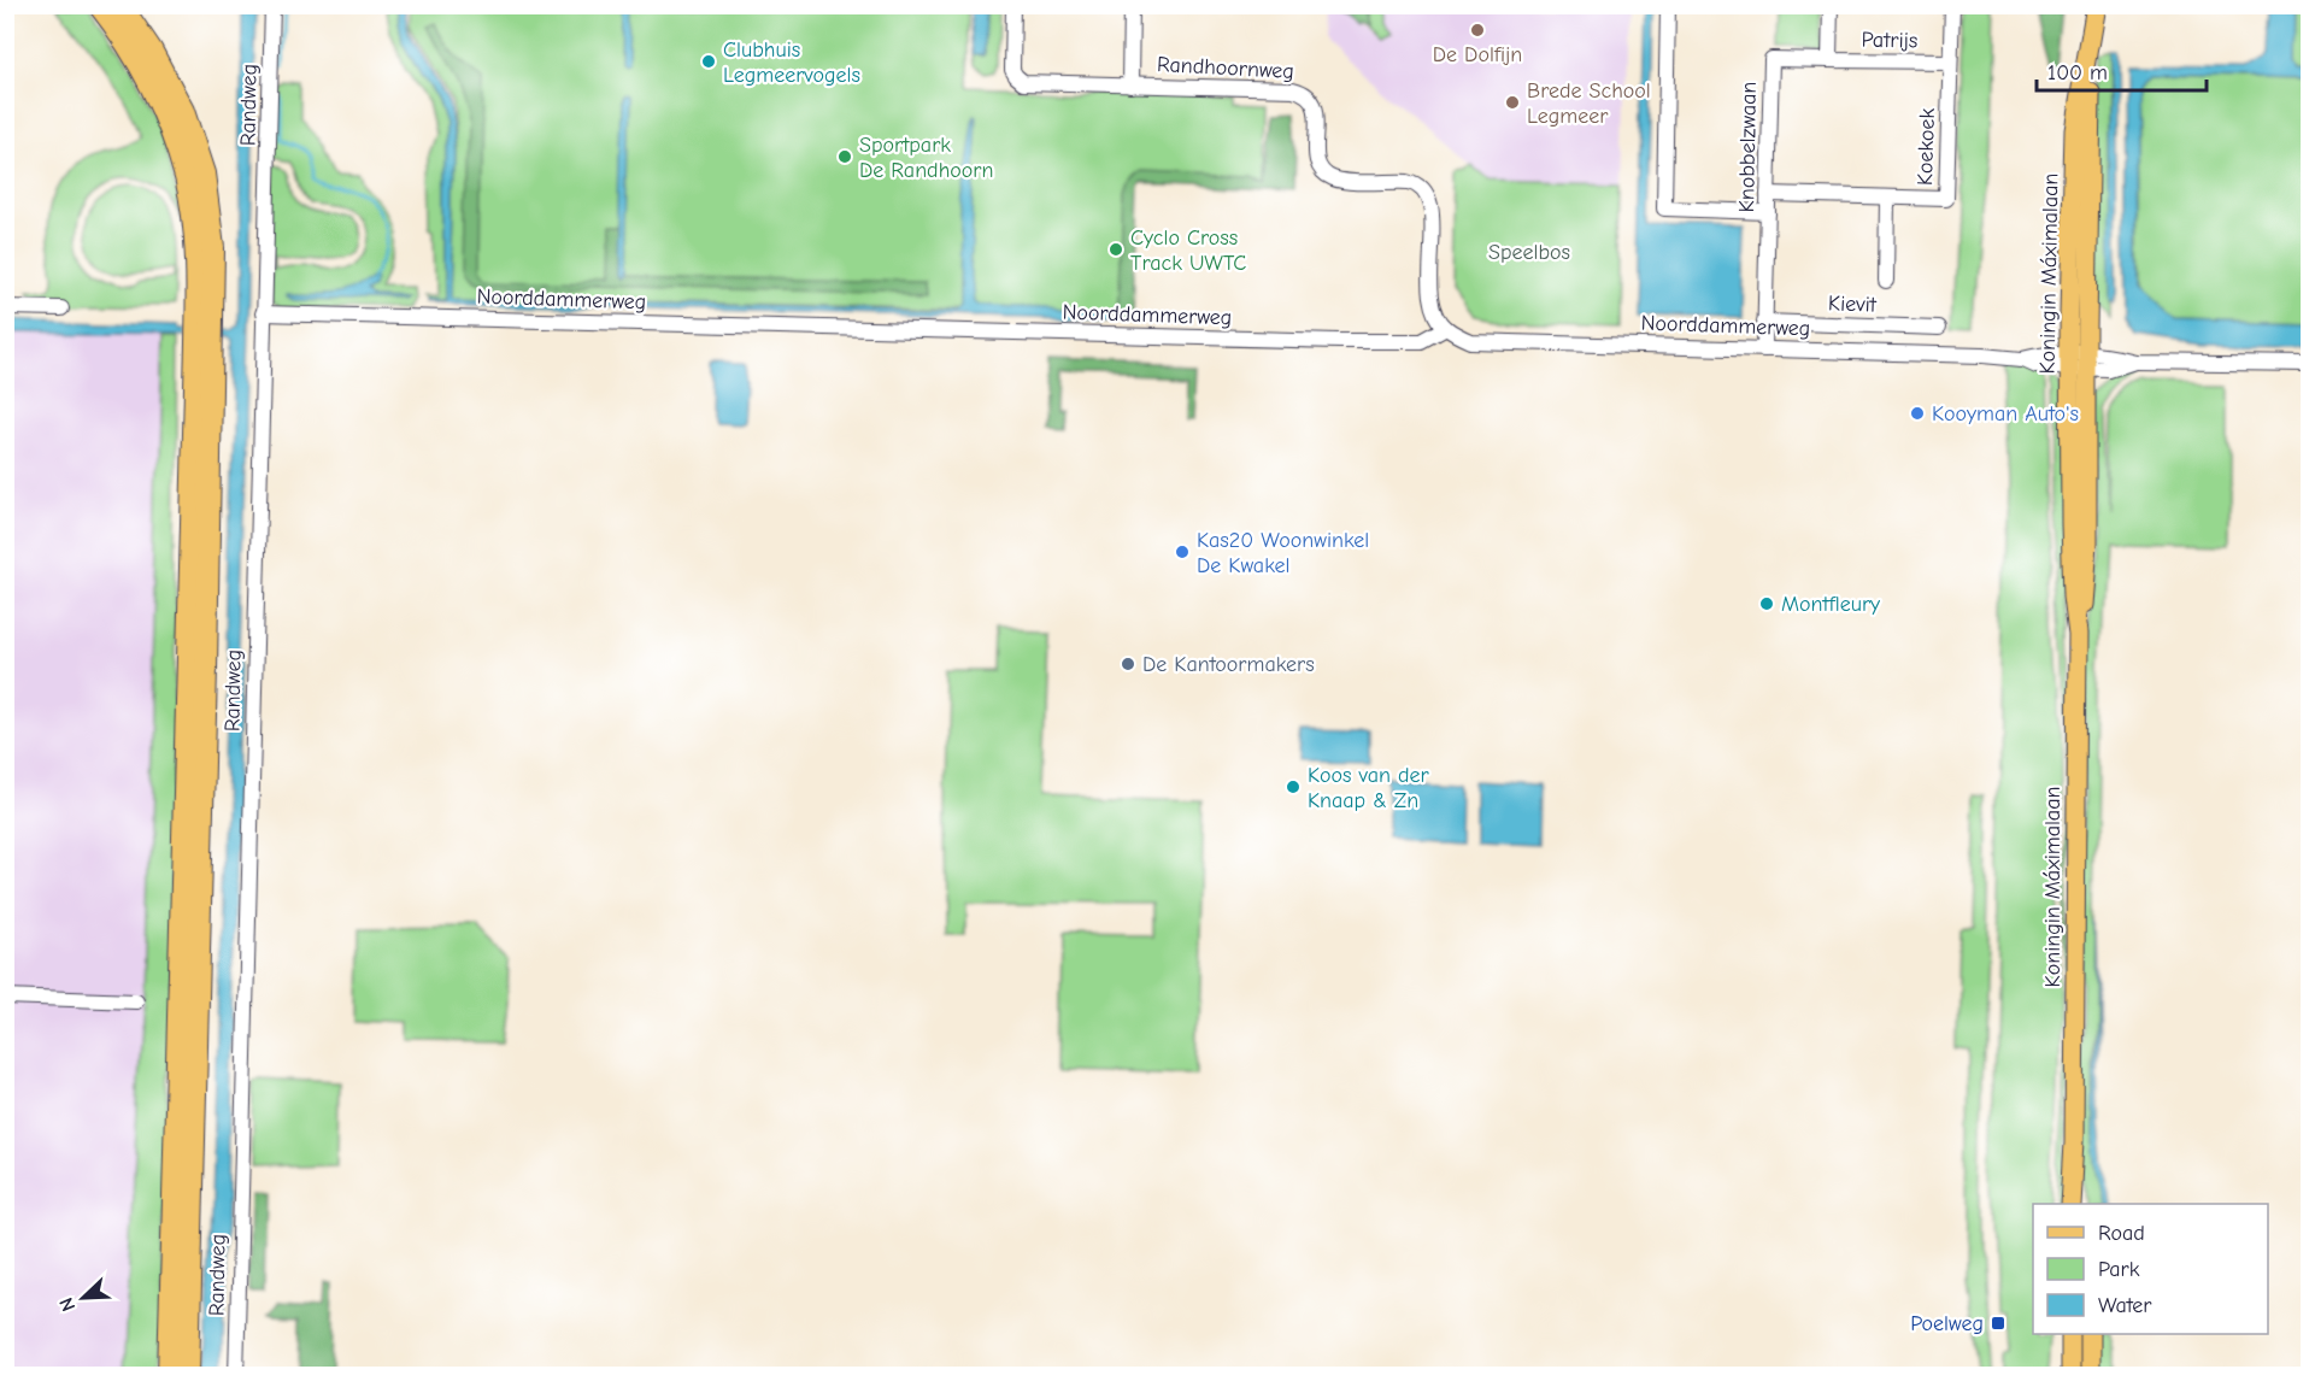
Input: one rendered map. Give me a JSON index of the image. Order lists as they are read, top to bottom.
{
  "streets": {
    "main road": ["Koningin Máximalaan"],
    "street": [
      "Patrijs",
      "Randhoornweg",
      "Randweg",
      "Knobbelzwaan",
      "Koekoek",
      "Noorddammerweg",
      "Kievit"
    ]
  },
  "crossings": [
    ["Patrijs", "Knobbelzwaan"],
    ["Patrijs", "Koekoek"],
    ["Randhoornweg", "Noorddammerweg"],
    ["Randweg", "Noorddammerweg"],
    ["Knobbelzwaan", "Koekoek"],
    ["Knobbelzwaan", "Noorddammerweg"],
    ["Knobbelzwaan", "Kievit"],
    ["Koningin Máximalaan", "Noorddammerweg"]
  ],
  "parks": ["Speelbos"],
  "places": {
    "other": [
      "De Dolfijn",
      "Clubhuis Legmeervogels",
      "Brede School Legmeer",
      "Sportpark De Randhoorn",
      "Cyclo Cross Track UWTC",
      "Kooyman Auto's",
      "Kas20 Woonwinkel De Kwakel",
      "Montfleury",
      "De Kantoormakers",
      "Koos van der Knaap & Zn"
    ],
    "transit": ["Poelweg"]
  },
  "legend": ["Road", "Park", "Water"],
  "scale_bar": "100 m",
  "north": "bottom left"
}
